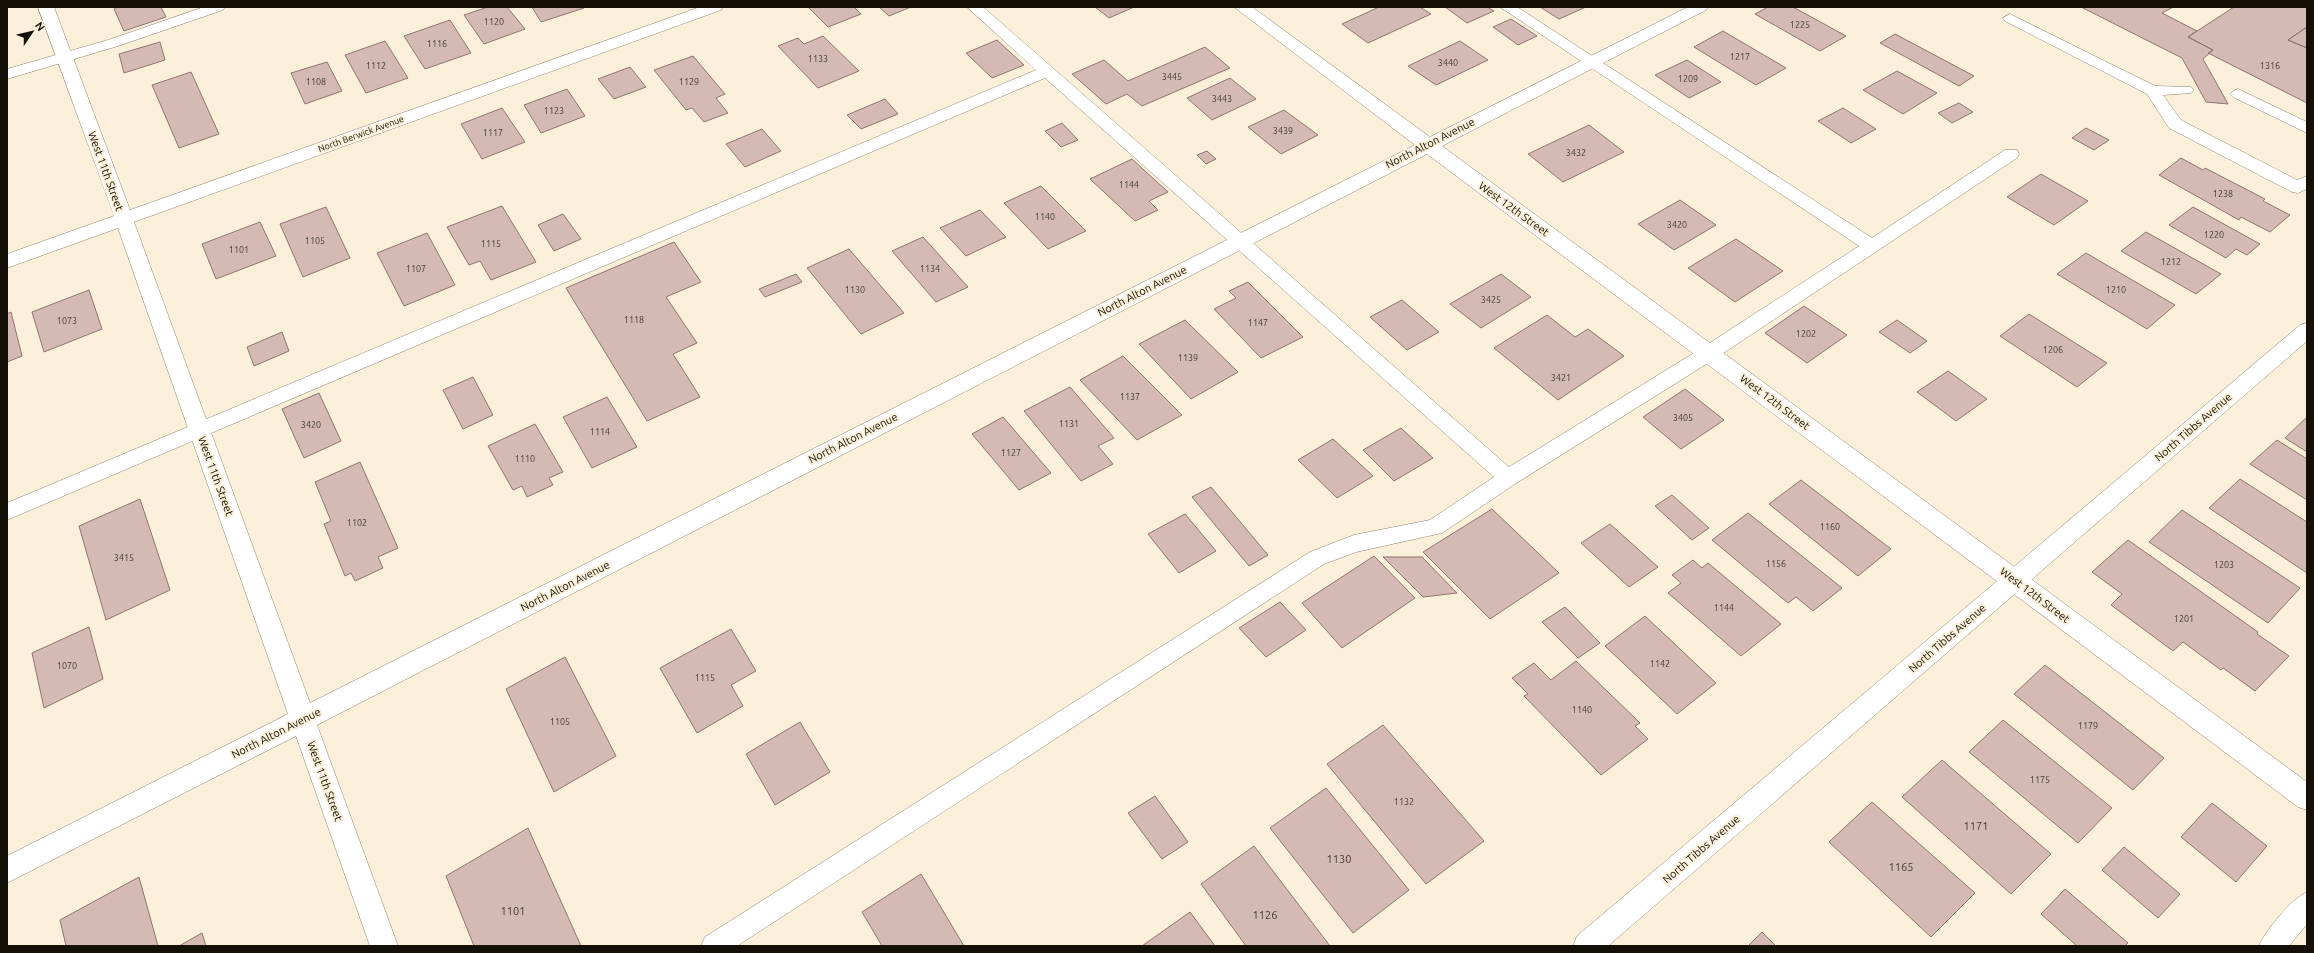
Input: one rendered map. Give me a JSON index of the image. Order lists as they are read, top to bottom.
{
  "streets": {
    "street": [
      "North Berwick Avenue",
      "North Alton Avenue",
      "West 11th Street",
      "West 12th Street",
      "North Tibbs Avenue"
    ]
  },
  "crossings": [
    ["North Berwick Avenue", "West 11th Street"],
    ["North Alton Avenue", "West 11th Street"],
    ["North Alton Avenue", "West 12th Street"],
    ["West 12th Street", "North Tibbs Avenue"]
  ],
  "house_numbers": [
    "1120",
    "1225",
    "1116",
    "1217",
    "1133",
    "3440",
    "1112",
    "1316",
    "3445",
    "1209",
    "1108",
    "1129",
    "3443",
    "1123",
    "3439",
    "1117",
    "3432",
    "1144",
    "1238",
    "1140",
    "3420",
    "1220",
    "1105",
    "1115",
    "1101",
    "1212",
    "1107",
    "1134",
    "1130",
    "1210",
    "3425",
    "1118",
    "1073",
    "1147",
    "1202",
    "1206",
    "1139",
    "3421",
    "1137",
    "3405",
    "1131",
    "3420",
    "1114",
    "1127",
    "1110",
    "1102",
    "1160",
    "3415",
    "1156",
    "1203",
    "1144",
    "1201",
    "1142",
    "1070",
    "1115",
    "1140",
    "1105",
    "1179",
    "1175",
    "1132",
    "1171",
    "1130",
    "1165",
    "1101",
    "1126"
  ],
  "north": "top right"
}
